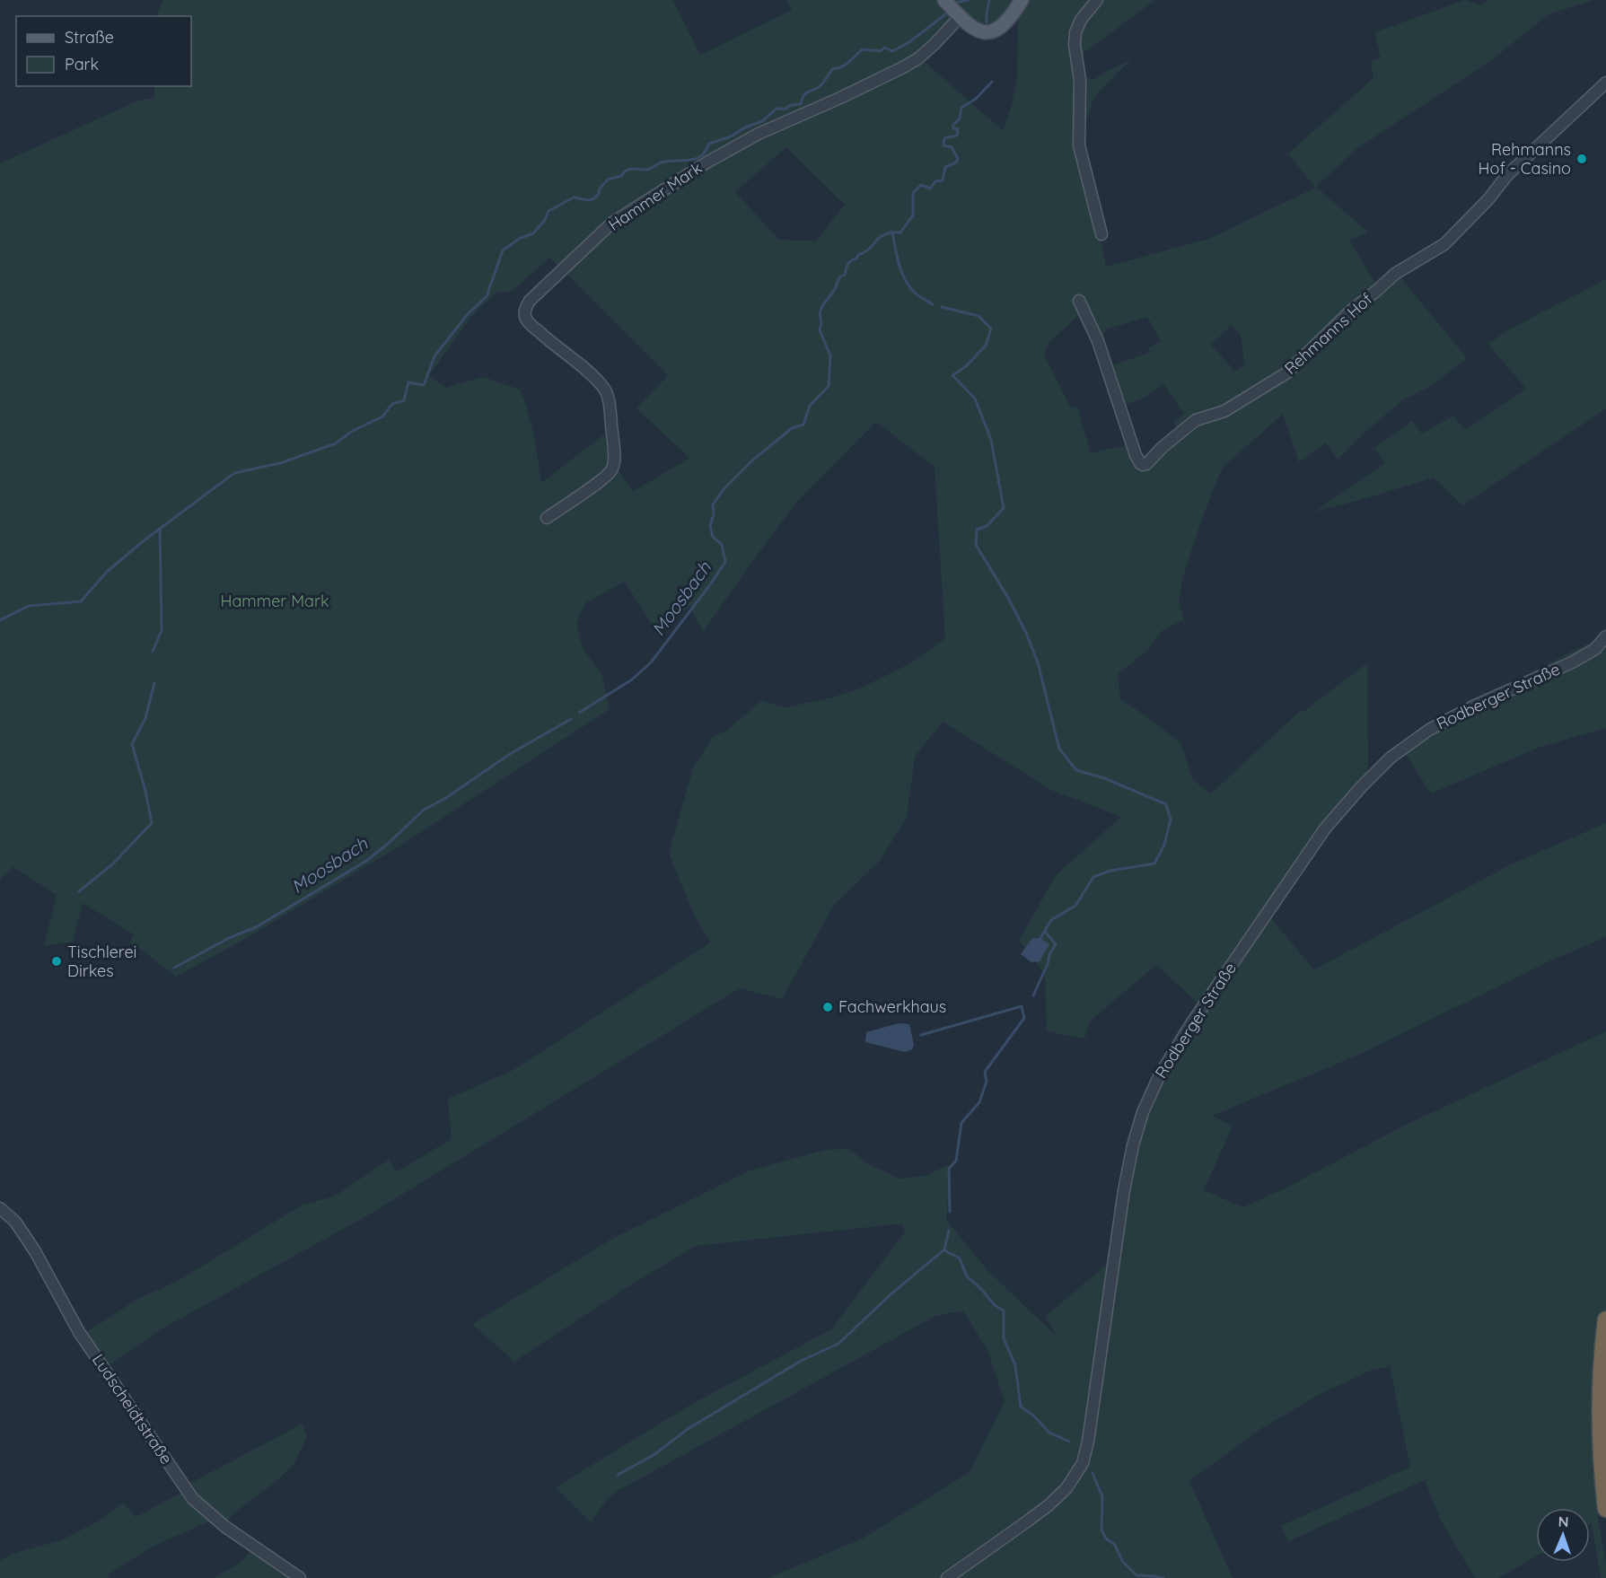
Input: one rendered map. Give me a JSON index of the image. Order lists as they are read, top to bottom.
{
  "streets": {
    "street": [
      "Hammer Mark",
      "Rehmanns Hof",
      "Rodberger Straße",
      "Ludscheidtstraße"
    ]
  },
  "water": ["Moosbach"],
  "parks": ["Hammer Mark"],
  "places": ["Rehmanns Hof - Casino", "Tischlerei Dirkes", "Fachwerkhaus"],
  "legend": ["Straße", "Park"],
  "north": "top"
}
